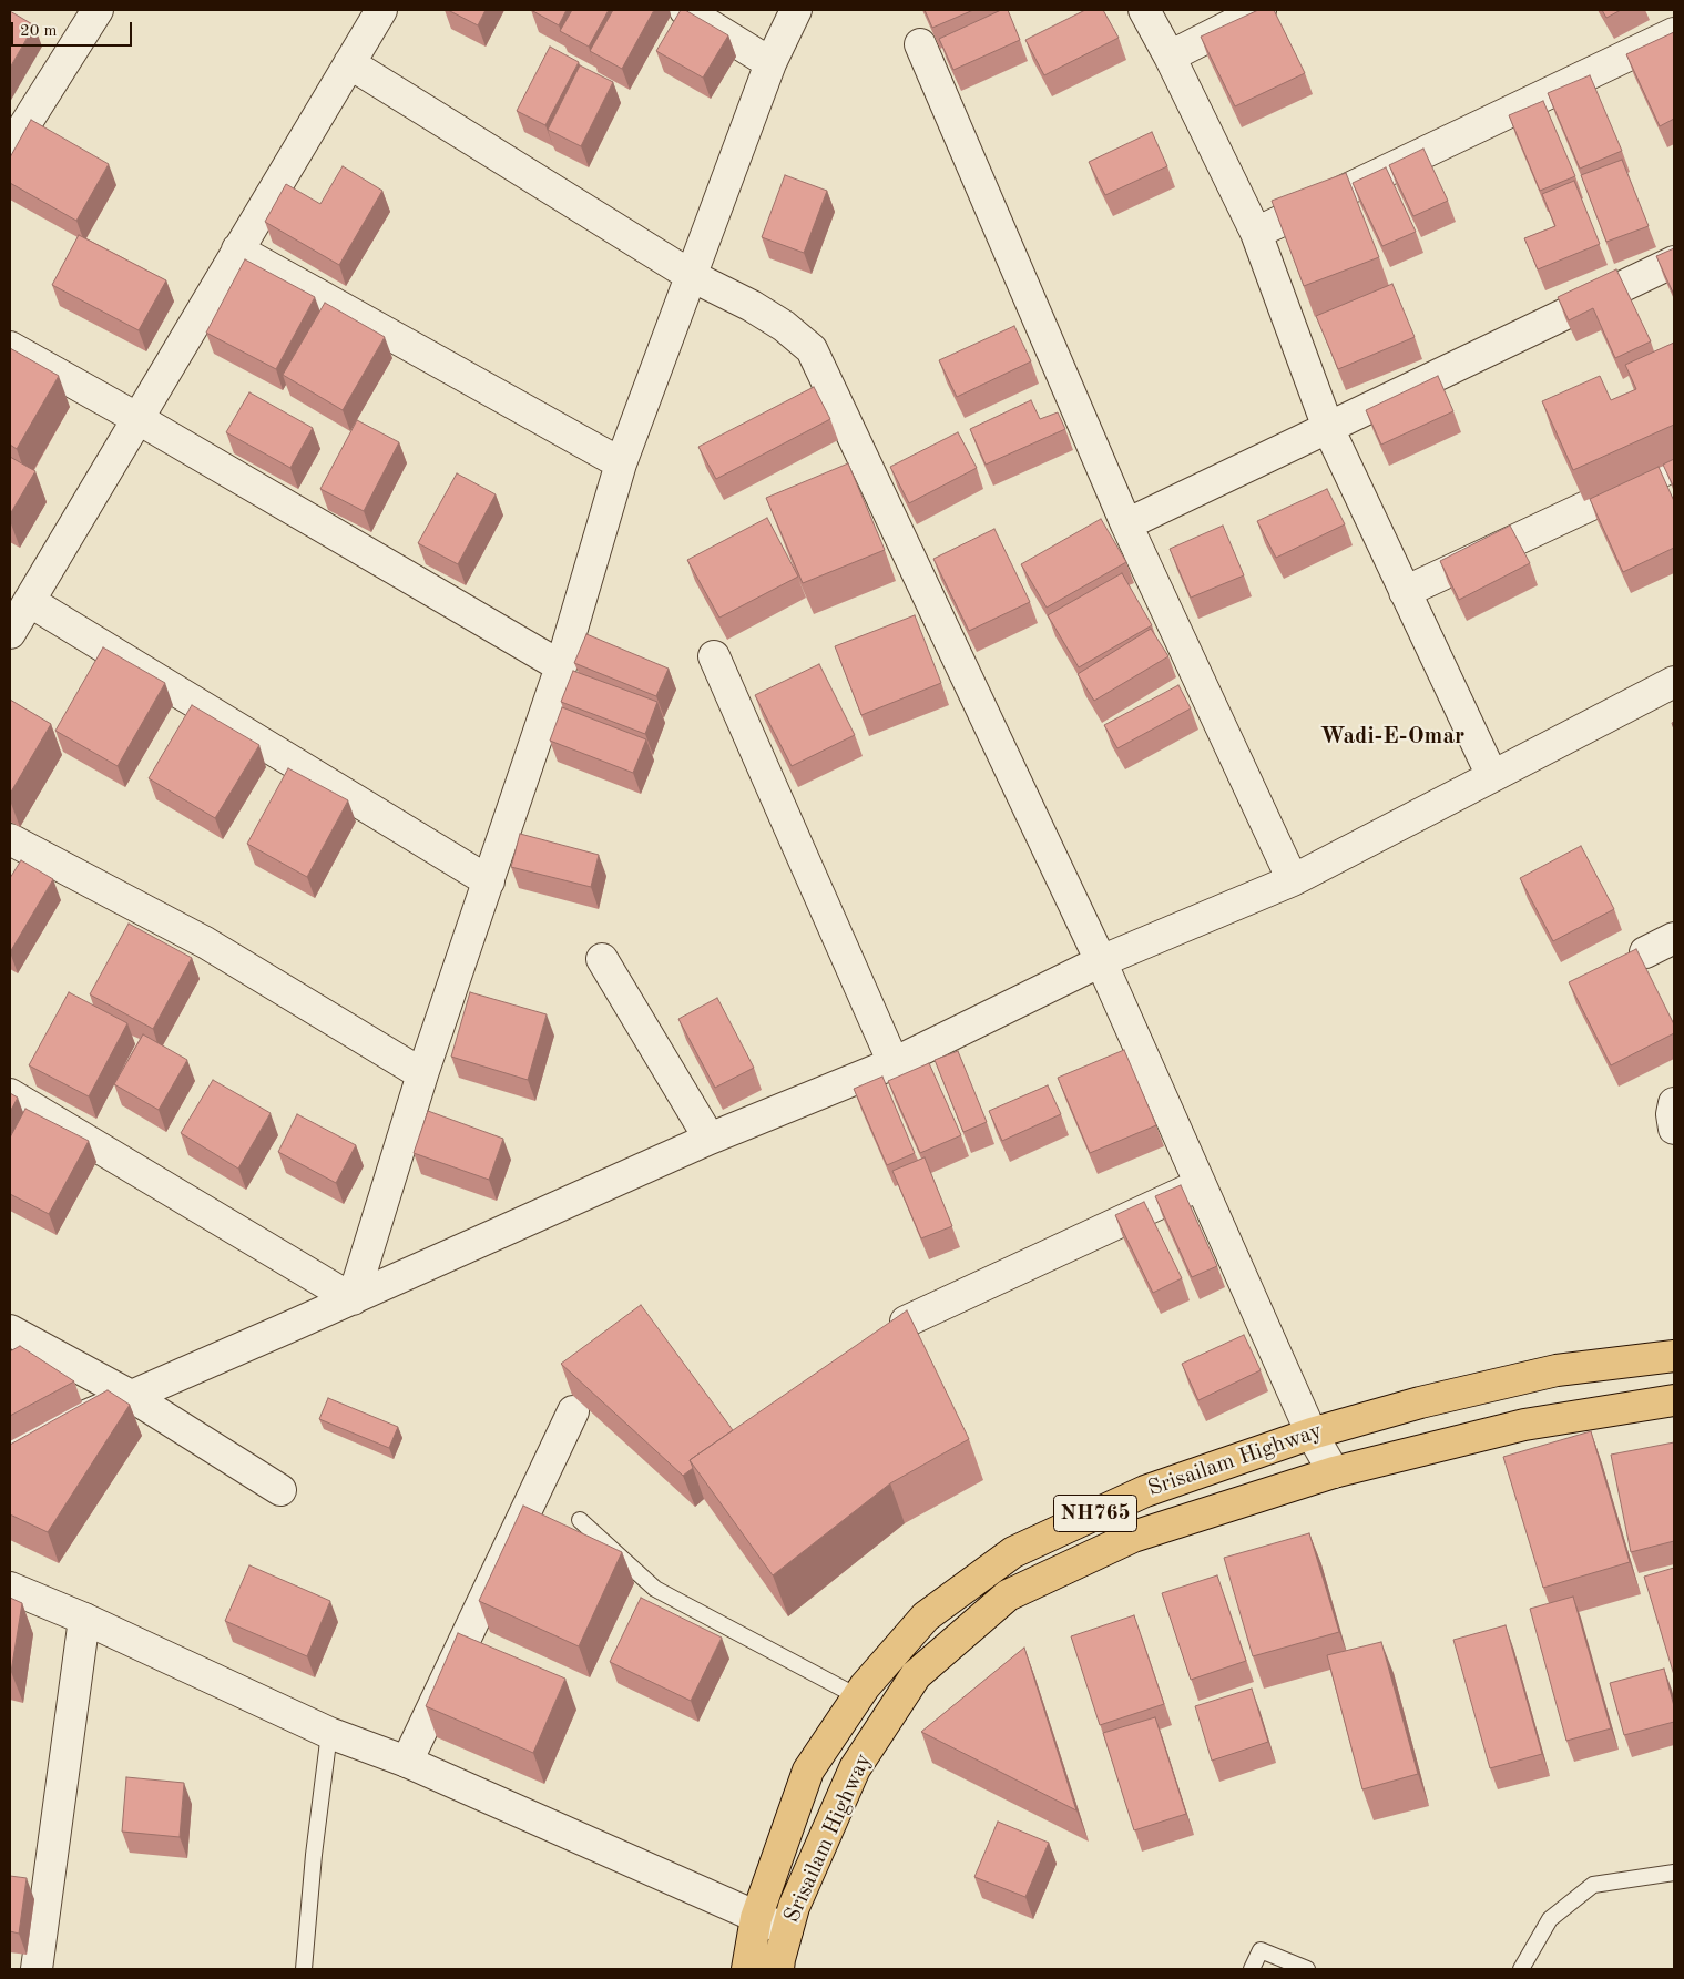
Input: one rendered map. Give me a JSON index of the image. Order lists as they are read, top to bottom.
{
  "streets": {
    "highway": ["Srisailam Highway", "NH765"]
  },
  "districts": ["Wadi-E-Omar"],
  "scale_bar": "20 m"
}
